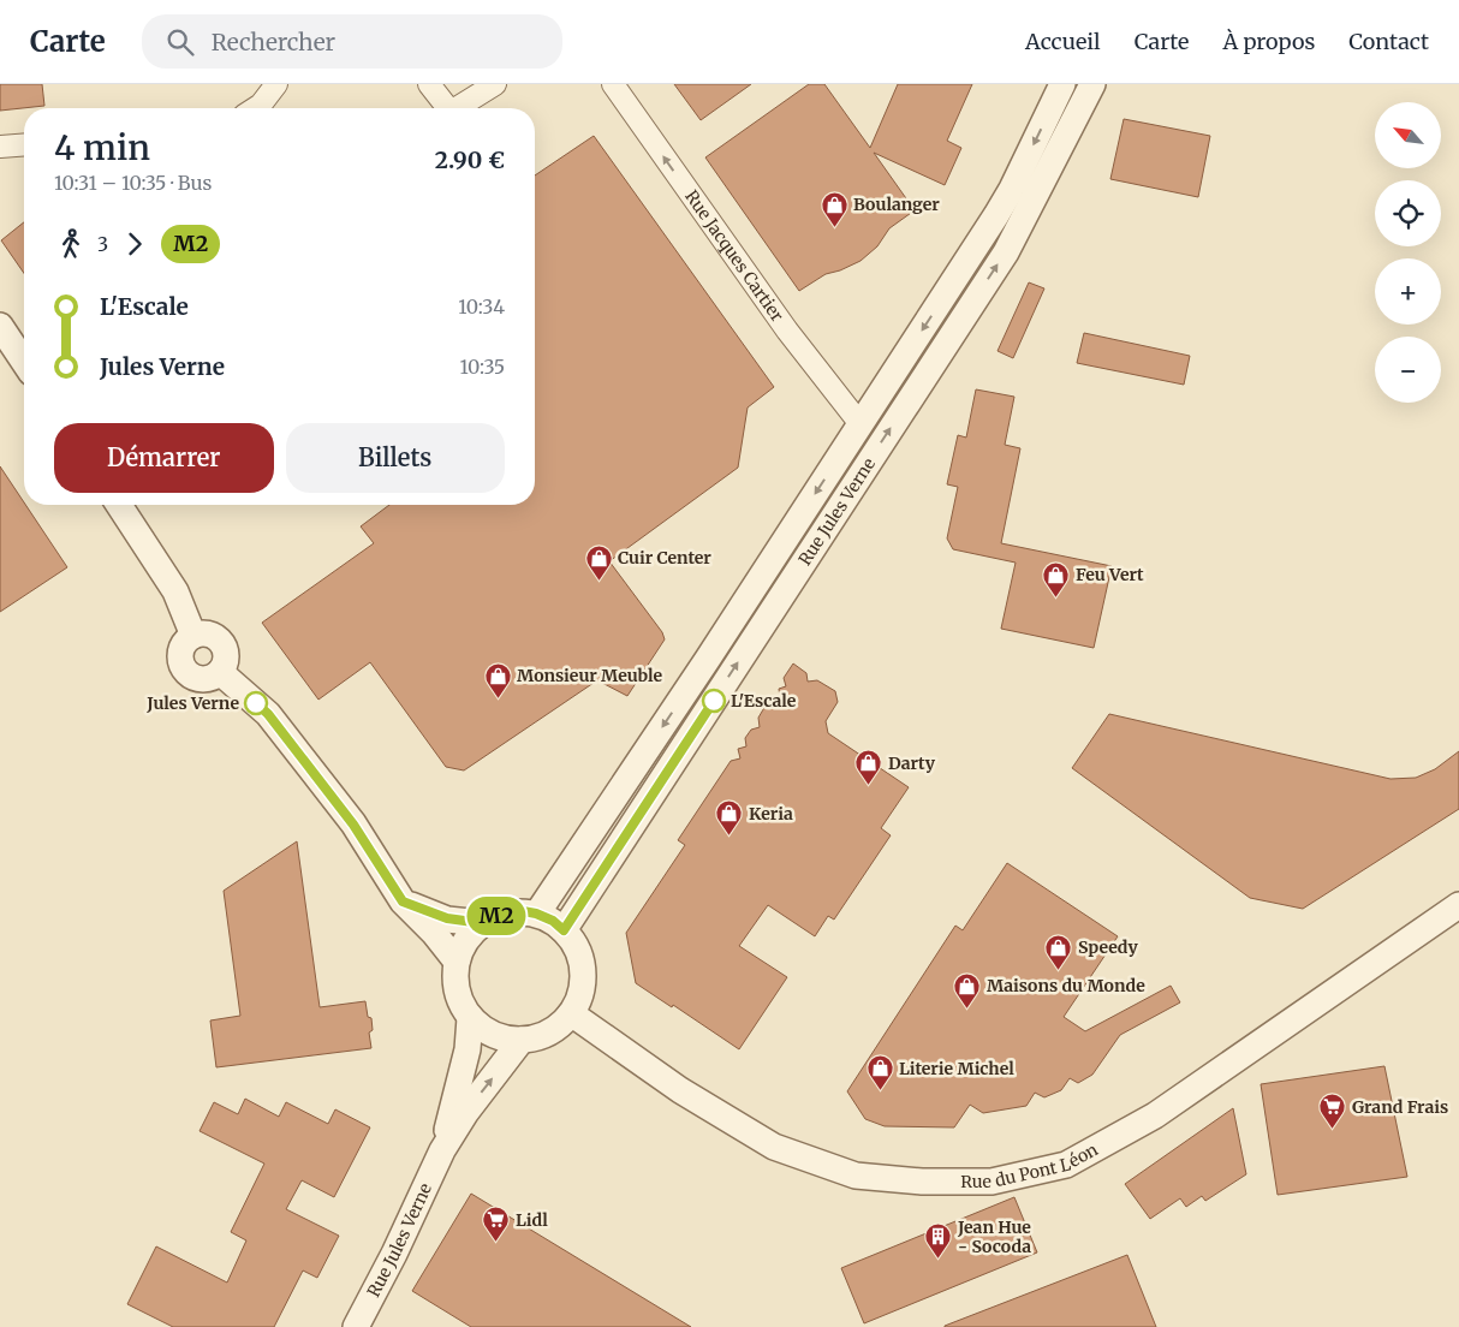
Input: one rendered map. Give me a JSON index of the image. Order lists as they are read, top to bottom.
{
  "streets": {
    "street": ["Rue Jacques Cartier", "Rue Jules Verne", "Rue du Pont Léon"]
  },
  "crossings": [
    ["Rue Jacques Cartier", "Rue Jules Verne"],
    ["Rue Jules Verne", "Rue du Pont Léon"]
  ],
  "one_way": ["Rue Jacques Cartier"],
  "places": {
    "shop": [
      "Boulanger",
      "Cuir Center",
      "Feu Vert",
      "Monsieur Meuble",
      "Darty",
      "Keria",
      "Speedy",
      "Maisons du Monde",
      "Literie Michel"
    ],
    "other": ["L'Escale", "Jules Verne"],
    "supermarket": ["Grand Frais", "Lidl"],
    "building": ["Jean Hue - Socoda"]
  },
  "lines": ["bus line M2"],
  "north": "top left",
  "page": {
    "header": "Carte",
    "search": "Rechercher",
    "nav": [
      "Accueil",
      "Carte",
      "À propos",
      "Contact"
    ],
    "on_map": "M2",
    "map_buttons": ["+", "−"],
    "heading": ["4 min", "10:31 – 10:35 · Bus", "2.90 €"],
    "legs": ["3", "M2"],
    "list": [
      {
        "name": "L'Escale",
        "value": "10:34"
      },
      {
        "name": "Jules Verne",
        "value": "10:35"
      }
    ],
    "buttons": ["Démarrer", "Billets"]
  }
}
